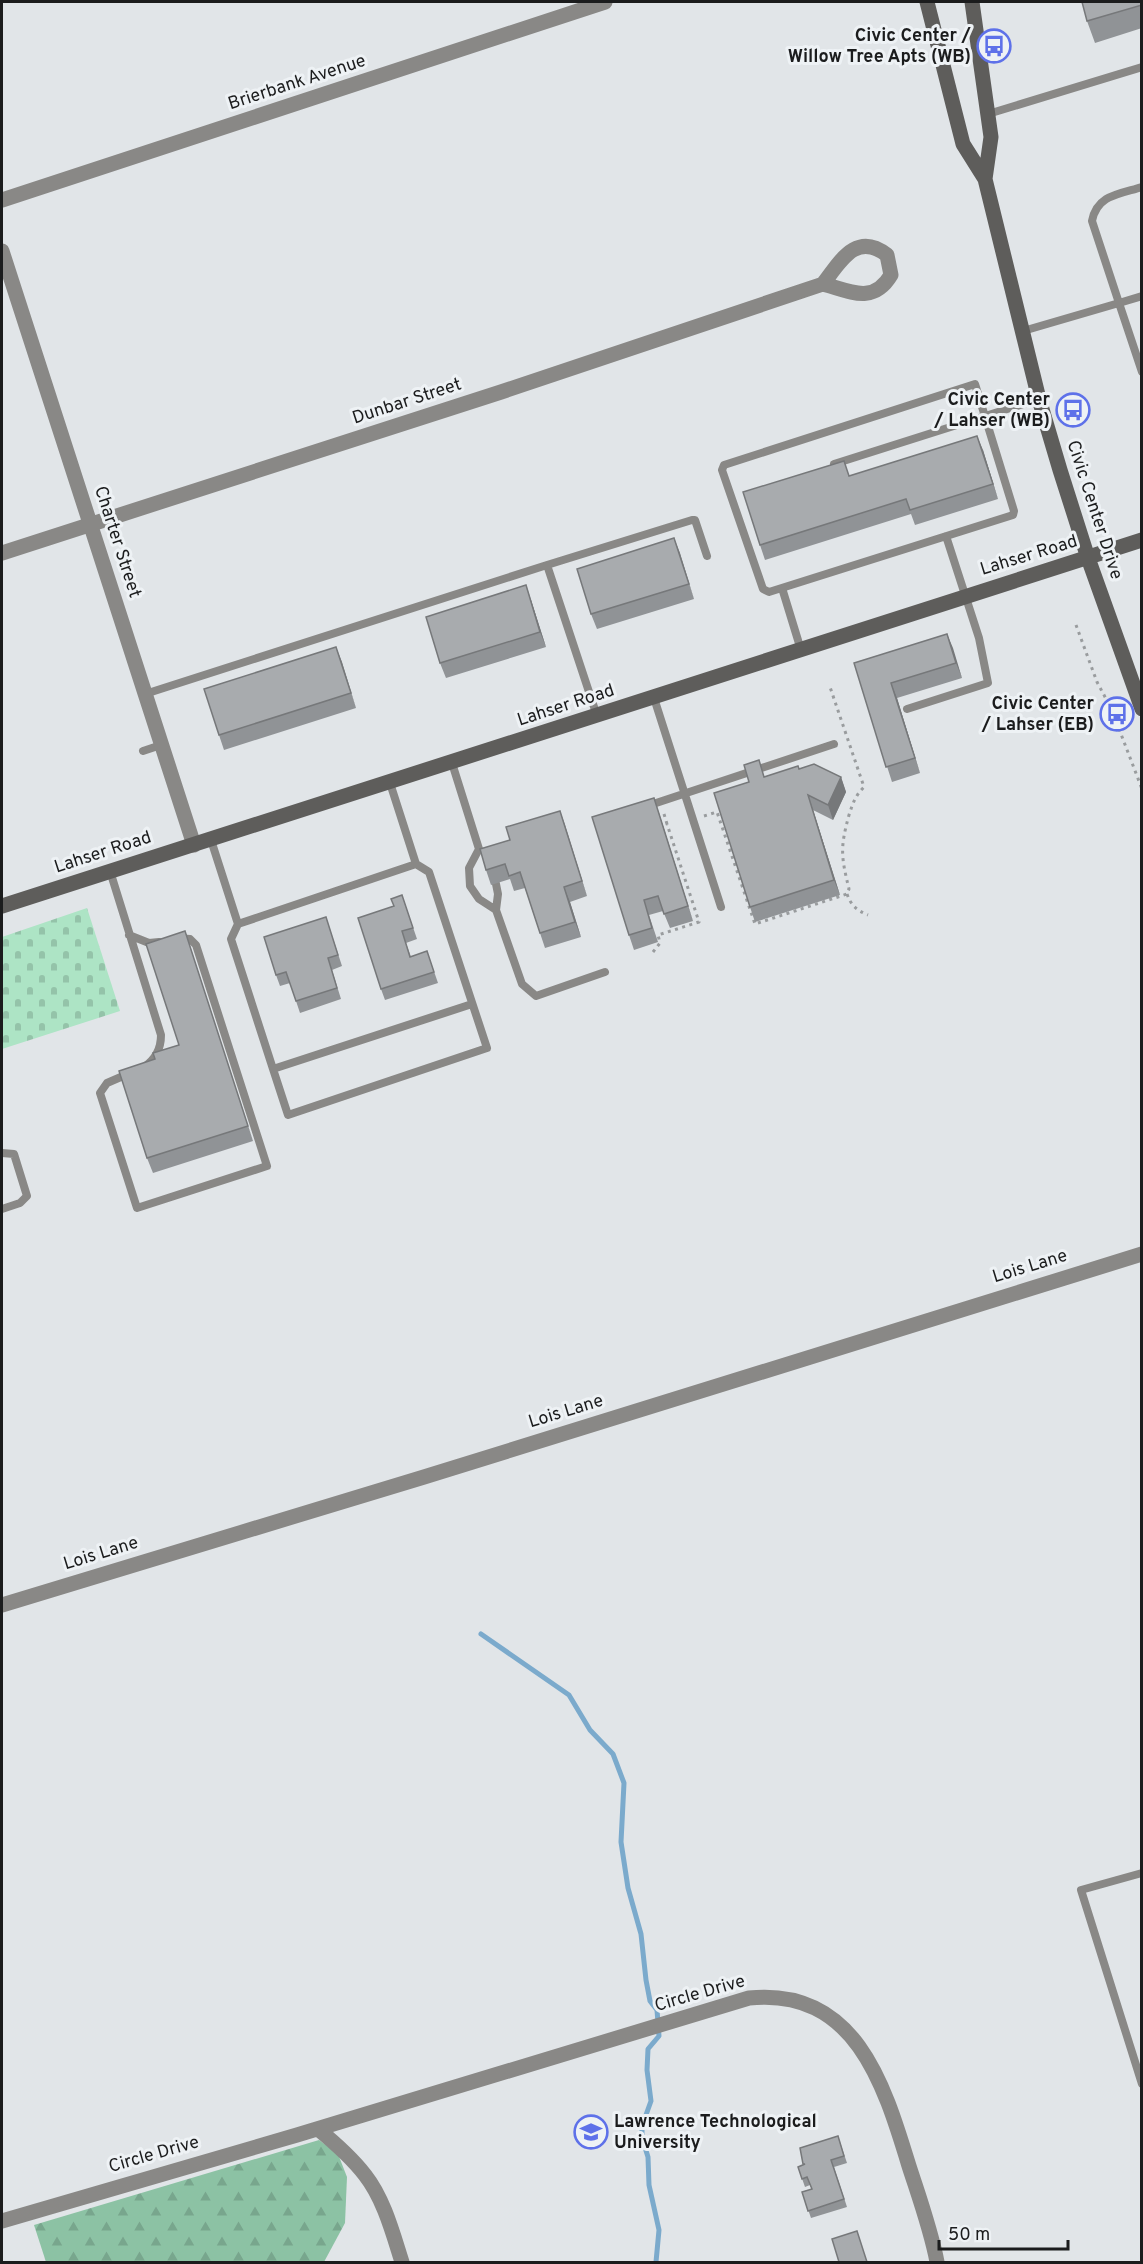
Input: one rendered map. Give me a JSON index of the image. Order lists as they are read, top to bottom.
{
  "streets": {
    "main road": ["Civic Center Drive", "Lahser Road"],
    "street": [
      "Brierbank Avenue",
      "Dunbar Street",
      "Charter Street",
      "Lois Lane",
      "Circle Drive"
    ]
  },
  "crossings": [
    ["Dunbar Street", "Charter Street"],
    ["Civic Center Drive", "Lahser Road"],
    ["Charter Street", "Lahser Road"]
  ],
  "places": {
    "bus stop": ["Civic Center / Willow Tree Apts (WB)", "Civic Center / Lahser (WB)", "Civic Center / Lahser (EB)"],
    "school or university": ["Lawrence Technological University"]
  },
  "scale_bar": "50 m"
}
